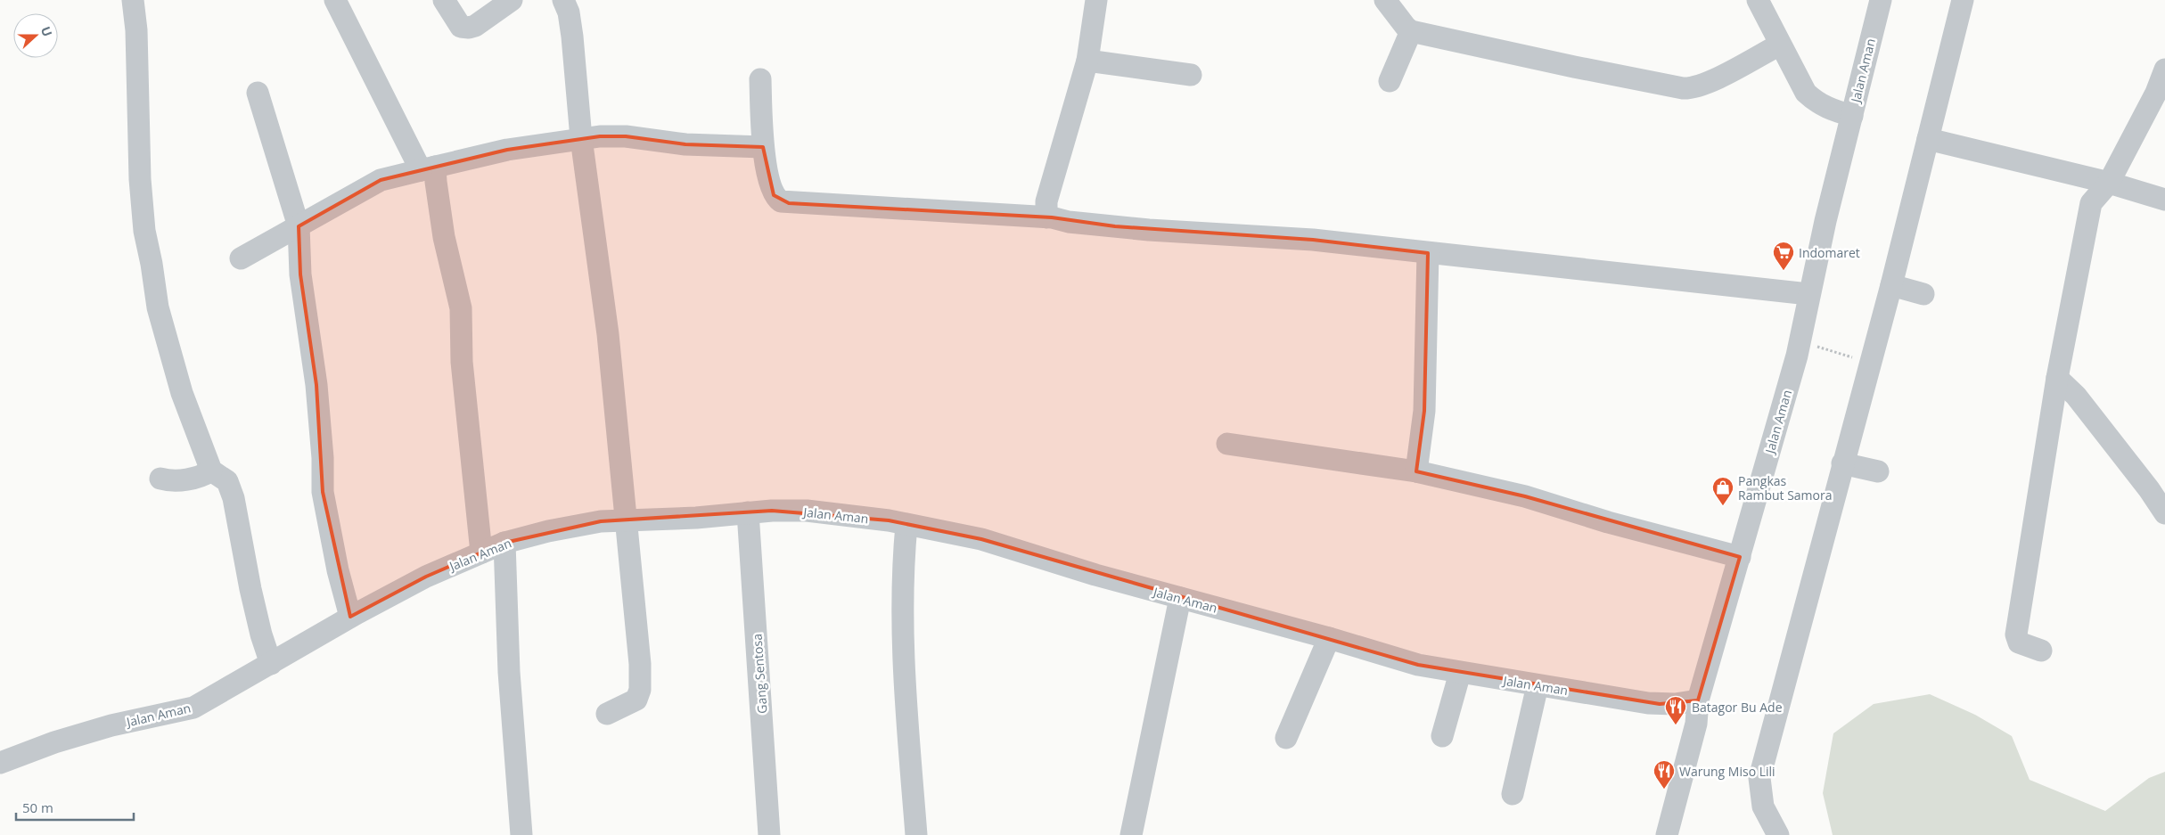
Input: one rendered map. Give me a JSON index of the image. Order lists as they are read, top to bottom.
{
  "streets": {
    "street": ["Jalan Aman", "Gang Sentosa"]
  },
  "crossings": [
    ["Jalan Aman", "Gang Sentosa"]
  ],
  "places": {
    "supermarket": ["Indomaret"],
    "shop": ["Pangkas Rambut Samora"],
    "restaurant": ["Batagor Bu Ade", "Warung Miso Lili"]
  },
  "scale_bar": "50 m",
  "north": "right"
}
